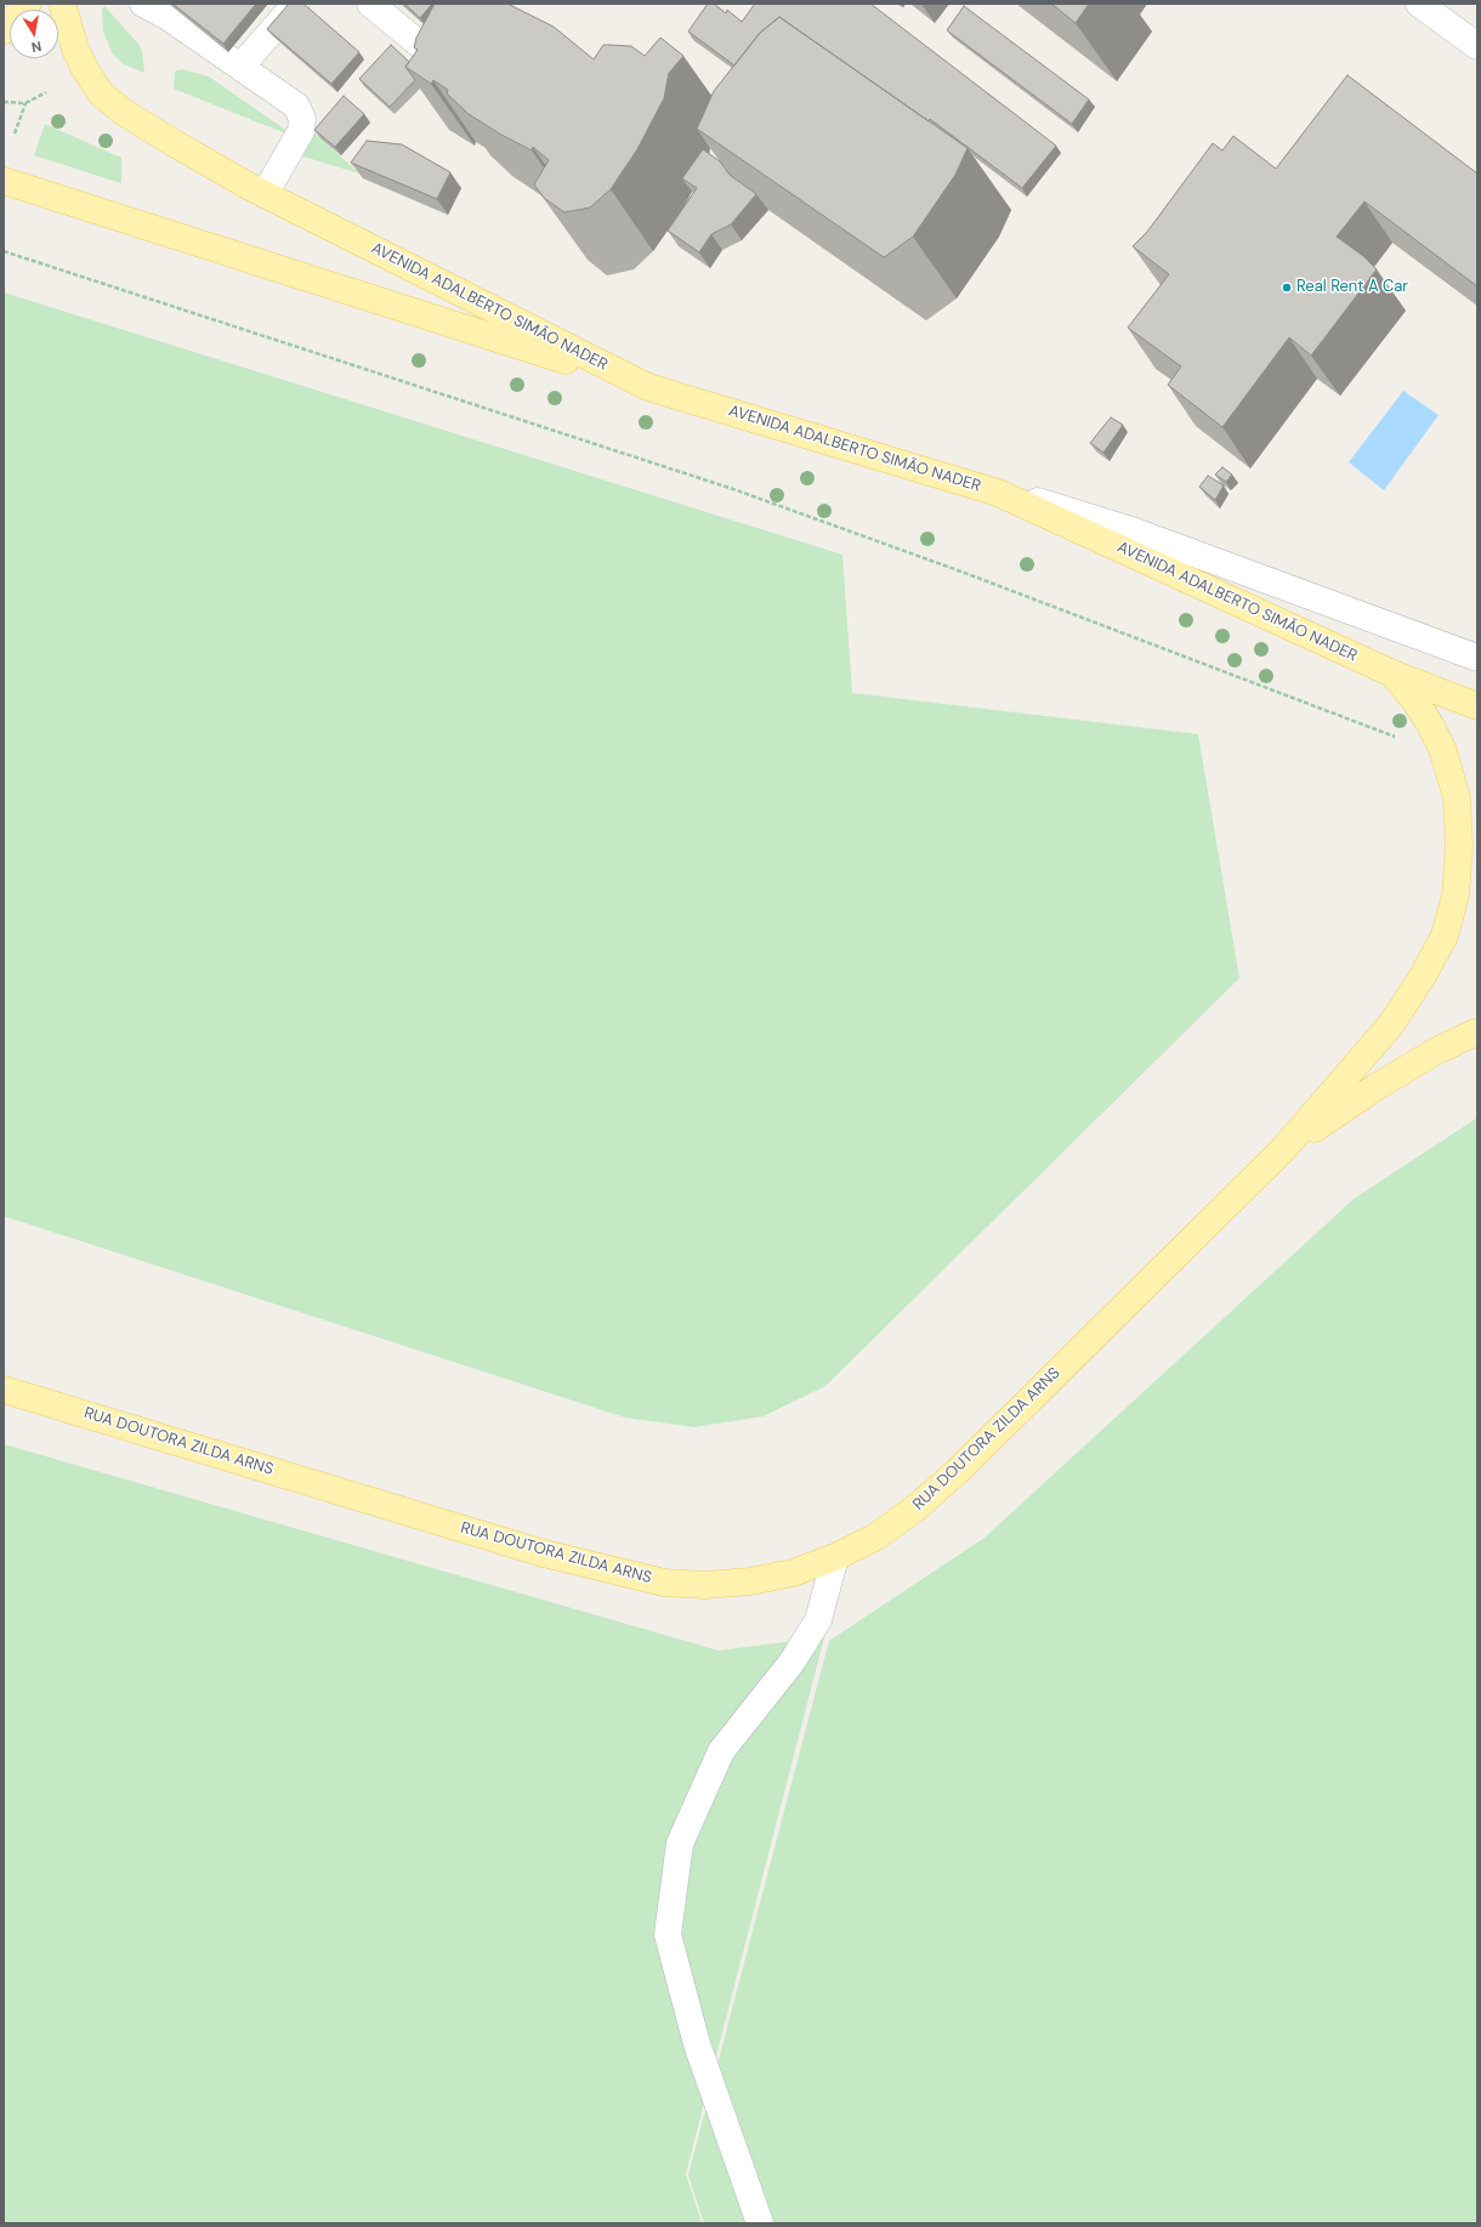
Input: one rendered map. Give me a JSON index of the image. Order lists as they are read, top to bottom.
{
  "streets": {
    "main road": ["AVENIDA ADALBERTO SIMÃO NADER", "RUA DOUTORA ZILDA ARNS"]
  },
  "places": ["Real Rent A Car"],
  "north": "bottom"
}
